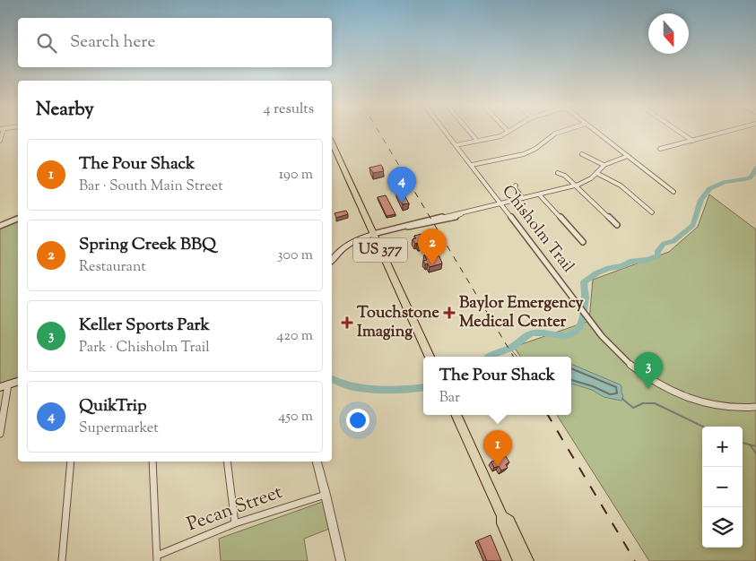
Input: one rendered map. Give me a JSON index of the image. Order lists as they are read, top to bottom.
{
  "streets": {
    "main road": ["US 377"],
    "street": ["Chisholm Trail", "Pecan Street"]
  },
  "places": {
    "health": ["Baylor Emergency Medical Center", "Touchstone Imaging"]
  },
  "north": "bottom",
  "page": {
    "search": "Search here",
    "heading": ["Nearby", "4 results"],
    "list": [
      {
        "mark": "1",
        "name": "The Pour Shack",
        "note": "Bar · South Main Street",
        "value": "190 m"
      },
      {
        "mark": "2",
        "name": "Spring Creek BBQ",
        "note": "Restaurant",
        "value": "300 m"
      },
      {
        "mark": "3",
        "name": "Keller Sports Park",
        "note": "Park · Chisholm Trail",
        "value": "420 m"
      },
      {
        "mark": "4",
        "name": "QuikTrip",
        "note": "Supermarket",
        "value": "450 m"
      }
    ],
    "pins": [
      "4",
      "2",
      "3",
      "1"
    ],
    "popup": ["The Pour Shack", "Bar"],
    "map_buttons": ["+", "−"]
  }
}
